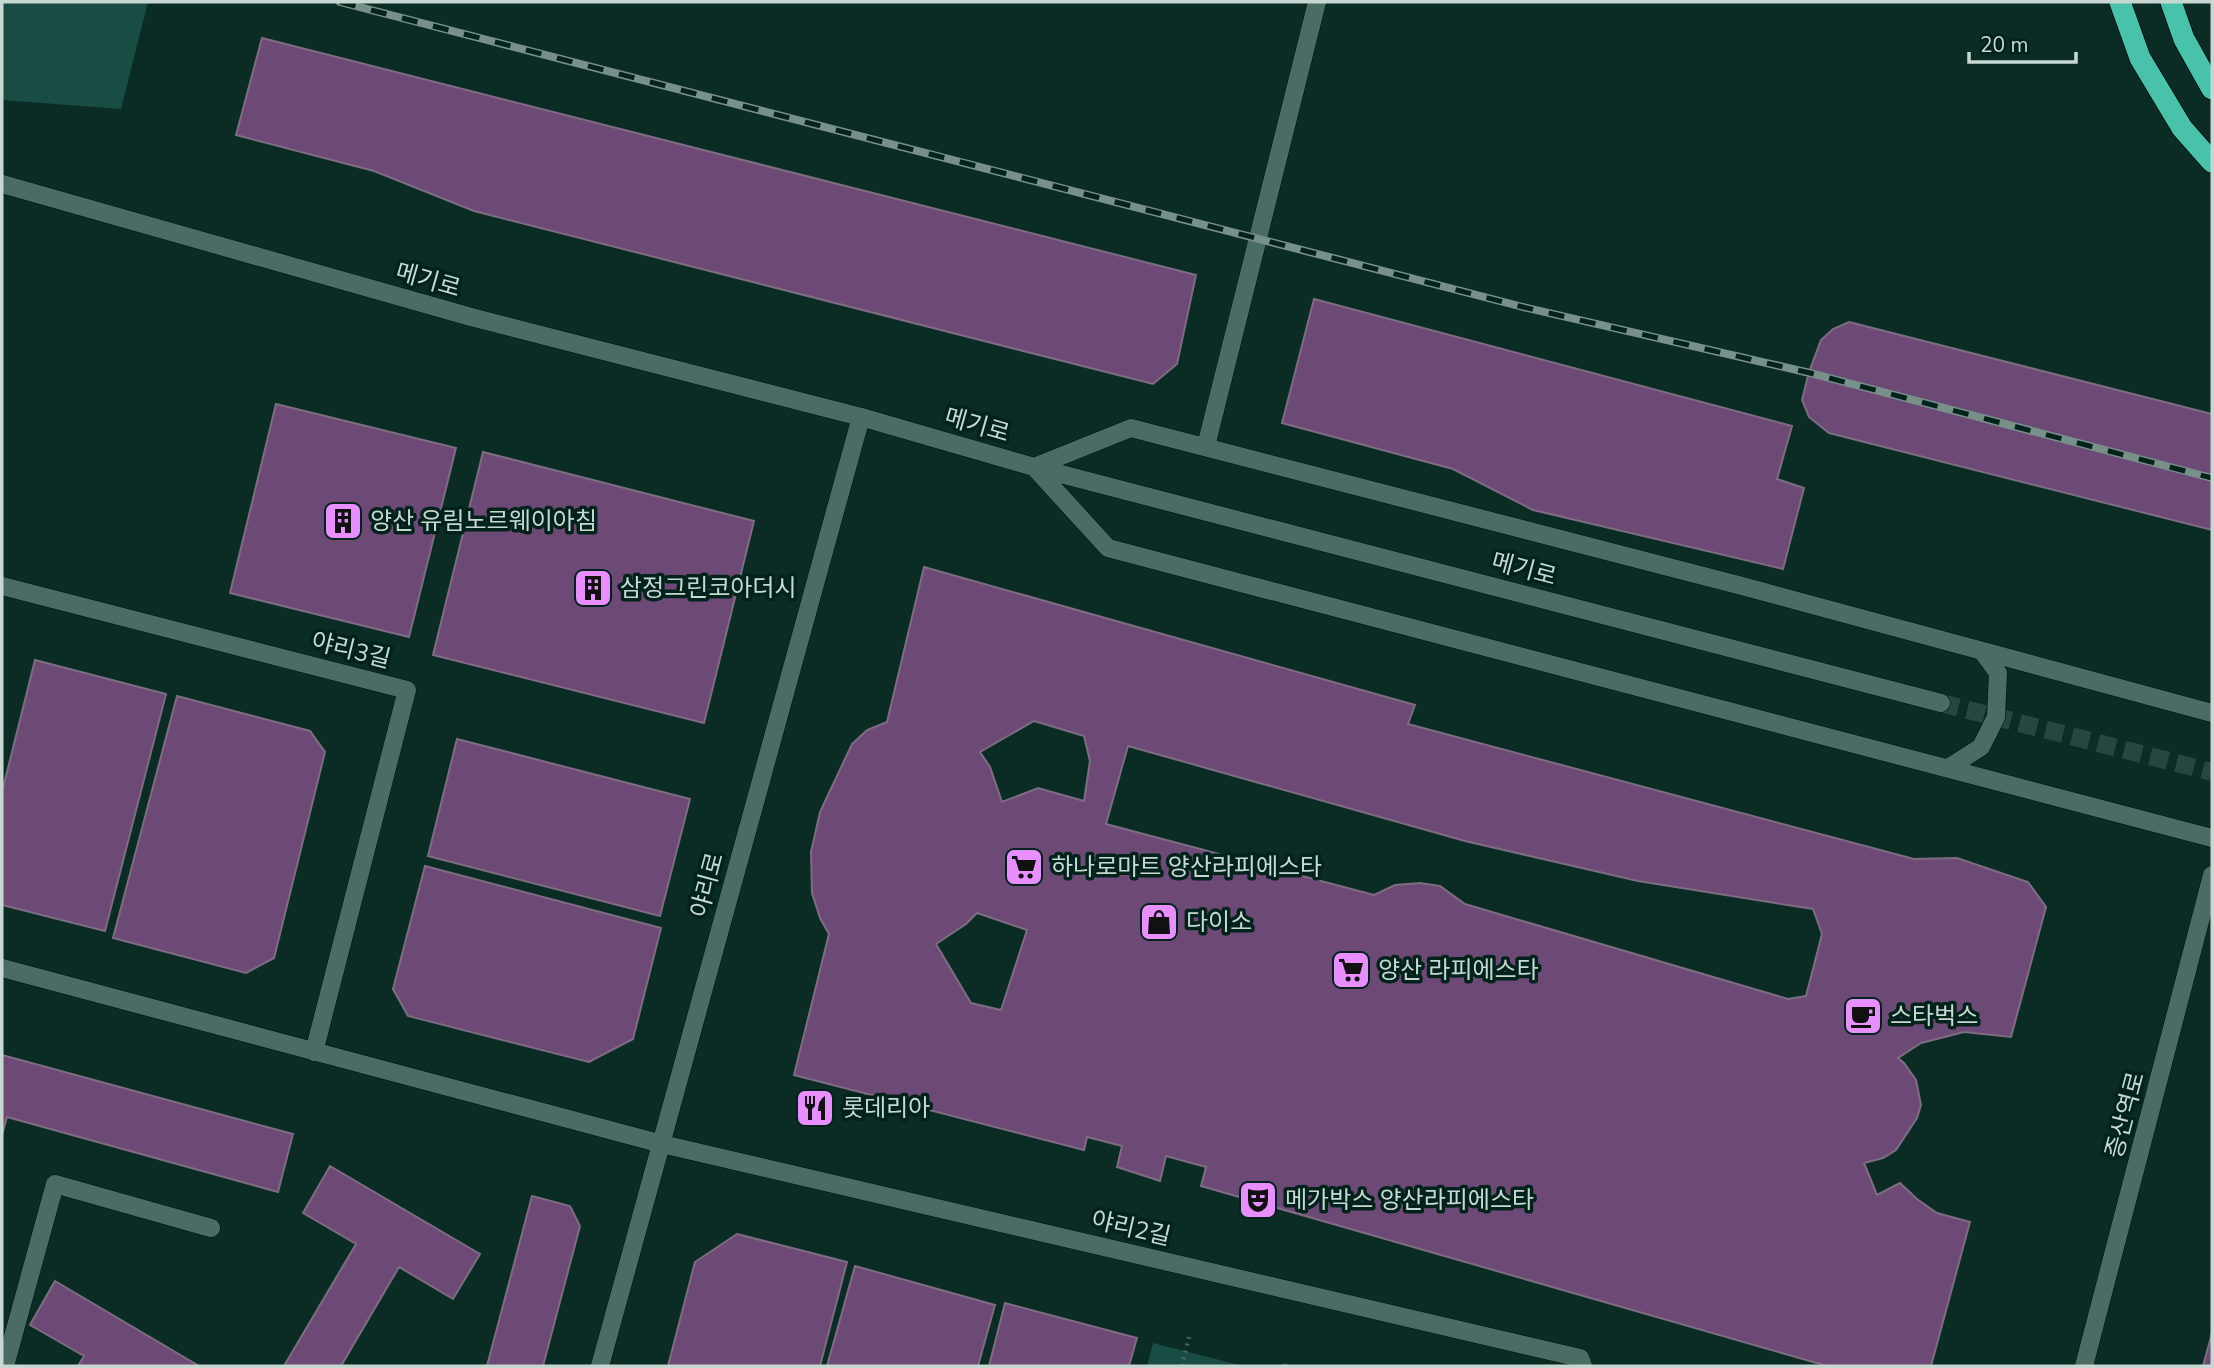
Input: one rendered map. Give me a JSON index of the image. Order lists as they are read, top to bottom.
{
  "streets": {
    "street": [
      "메기로",
      "야리3길",
      "야리로",
      "증산역로",
      "야리2길"
    ]
  },
  "crossings": [
    ["메기로", "야리로"],
    ["야리로", "야리2길"]
  ],
  "places": {
    "building": ["양산 유림노르웨이아침", "삼정그린코아더시"],
    "supermarket": ["하나로마트 양산라피에스타", "양산 라피에스타"],
    "shop": ["다이소"],
    "cafe": ["스타벅스"],
    "restaurant": ["롯데리아"],
    "theatre": ["메가박스 양산라피에스타"]
  },
  "scale_bar": "20 m"
}
